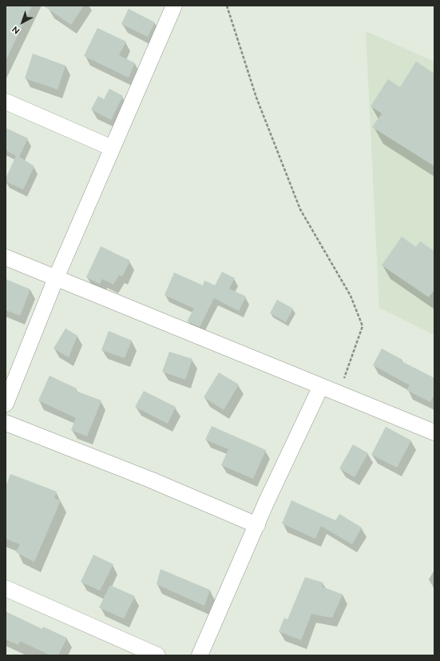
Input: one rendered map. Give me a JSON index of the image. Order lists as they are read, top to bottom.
{
  "north": "bottom left"
}
